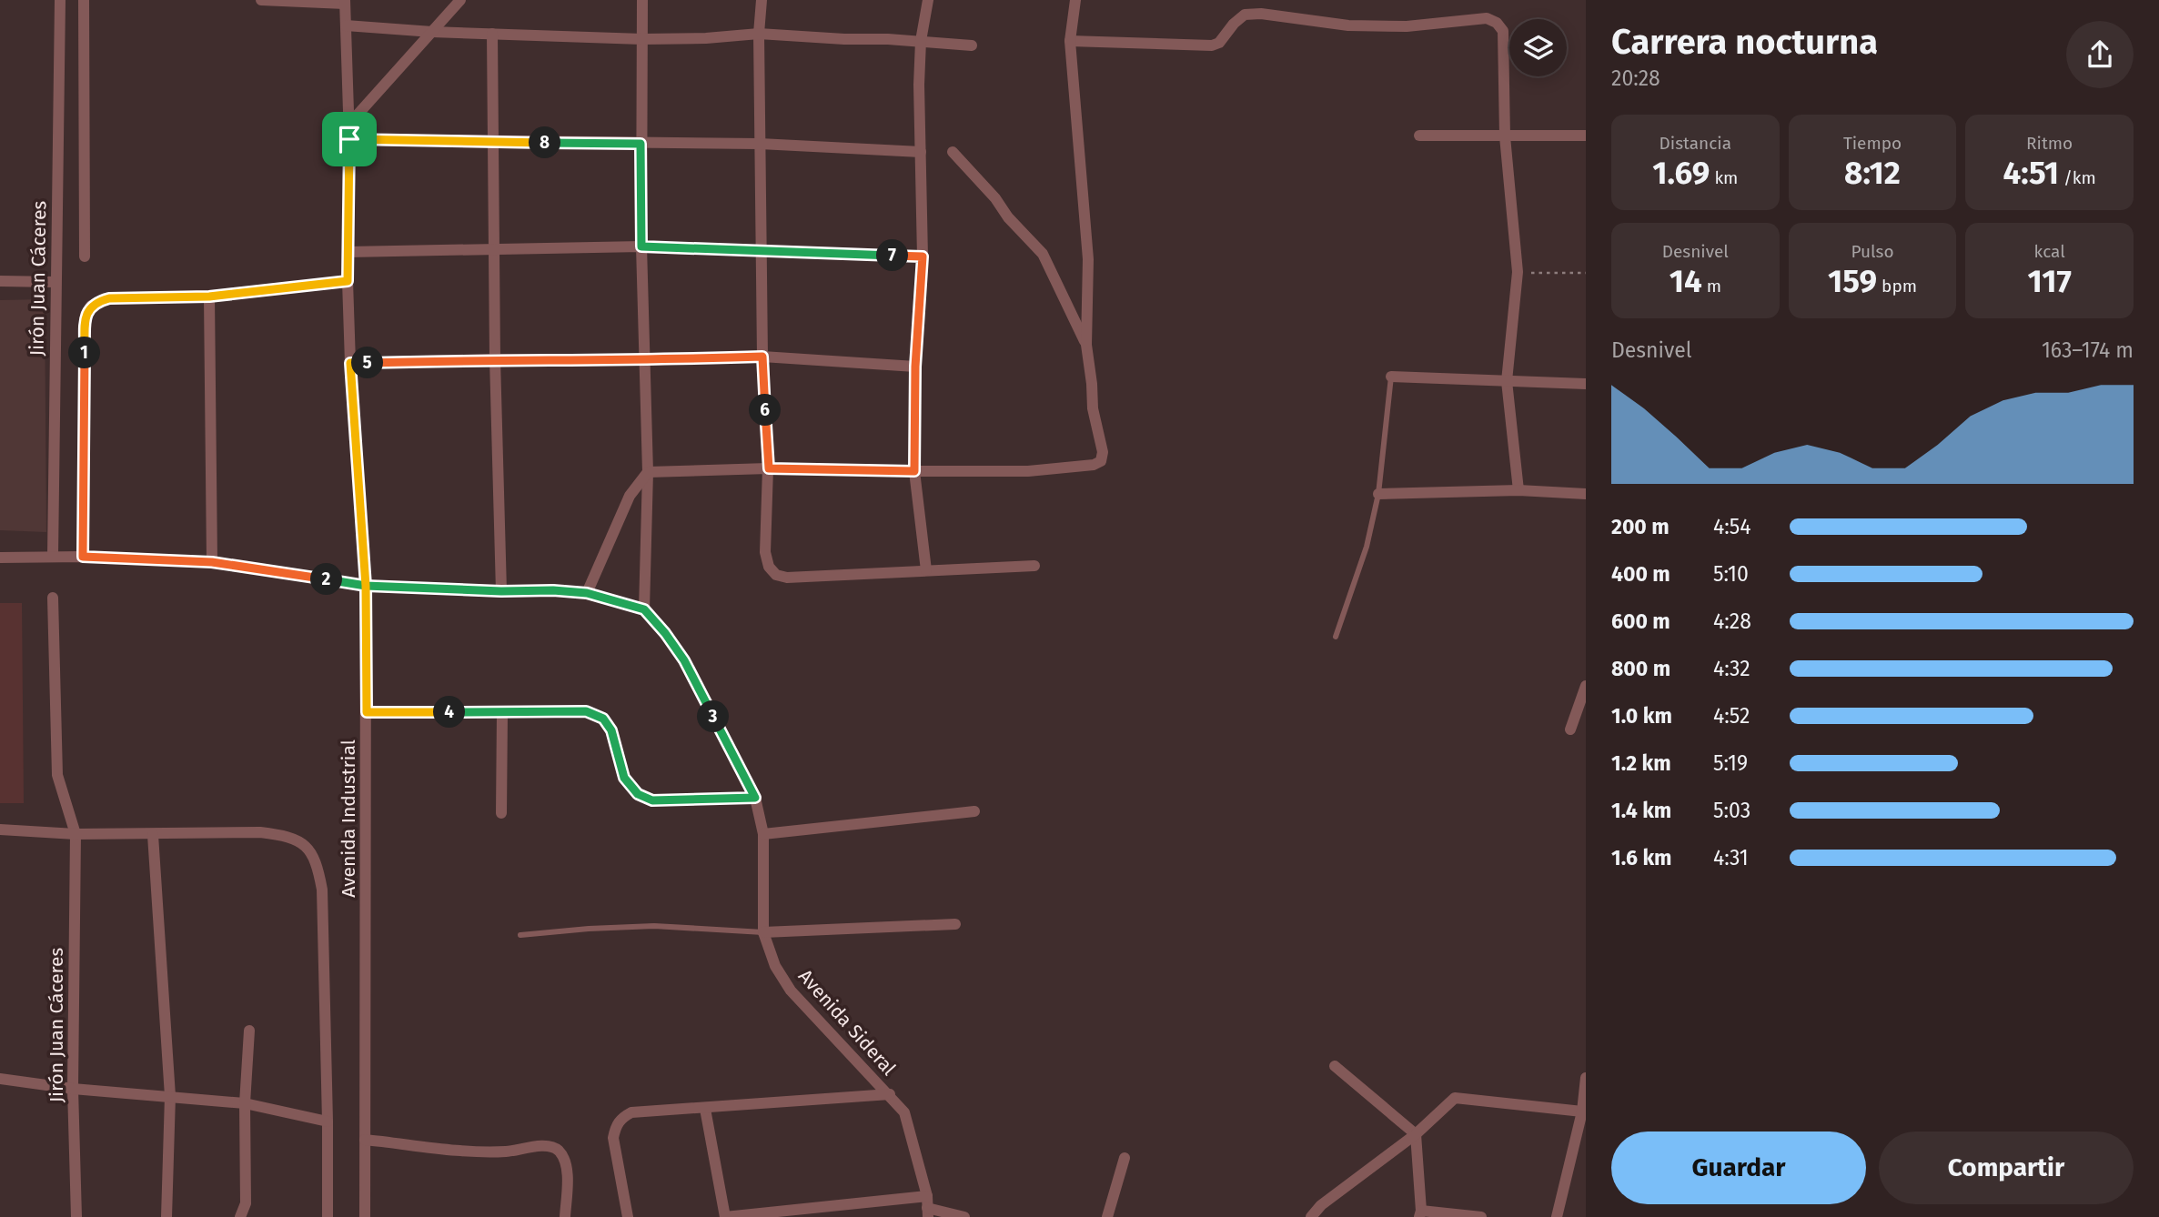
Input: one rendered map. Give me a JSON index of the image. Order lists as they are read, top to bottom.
{
  "streets": {
    "street": ["Jirón Juan Cáceres", "Avenida Industrial", "Avenida Sideral"]
  },
  "page": {
    "heading": ["Carrera nocturna", "20:28"],
    "stats": [
      ["Distancia", "1.69 km"],
      ["Tiempo", "8:12"],
      ["Ritmo", "4:51 /km"],
      ["Desnivel", "14 m"],
      ["Pulso", "159 bpm"],
      ["kcal", "117"]
    ],
    "pins": [
      "8",
      "7",
      "1",
      "5",
      "6",
      "2",
      "4",
      "3"
    ],
    "chart": ["Desnivel", "163–174 m"],
    "list": [
      {
        "name": "200 m",
        "note": "4:54"
      },
      {
        "name": "400 m",
        "note": "5:10"
      },
      {
        "name": "600 m",
        "note": "4:28"
      },
      {
        "name": "800 m",
        "note": "4:32"
      },
      {
        "name": "1.0 km",
        "note": "4:52"
      },
      {
        "name": "1.2 km",
        "note": "5:19"
      },
      {
        "name": "1.4 km",
        "note": "5:03"
      },
      {
        "name": "1.6 km",
        "note": "4:31"
      }
    ],
    "buttons": ["Guardar", "Compartir"]
  }
}
